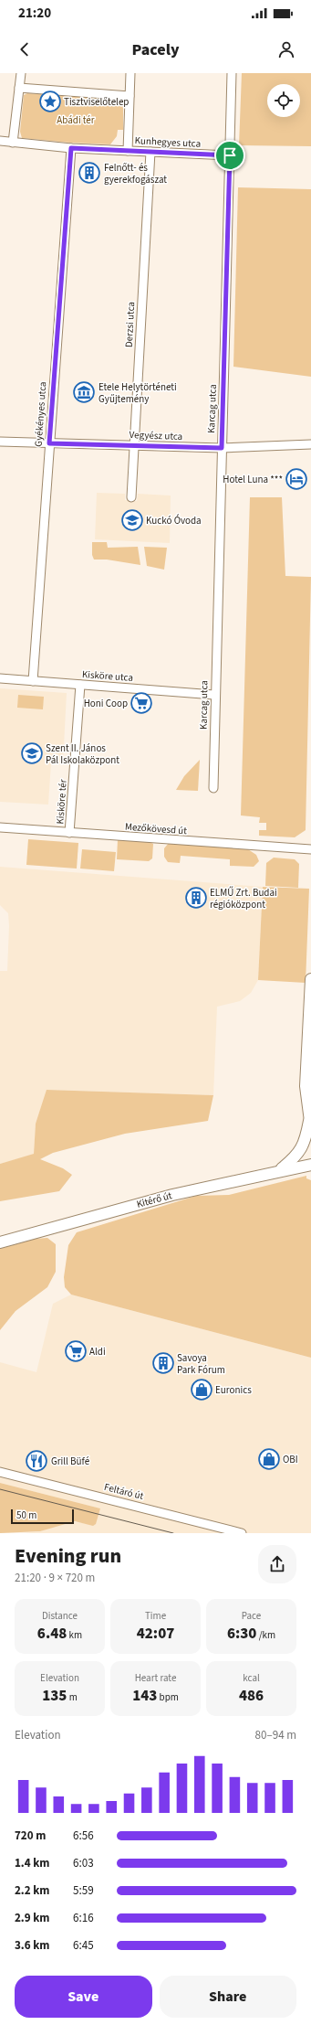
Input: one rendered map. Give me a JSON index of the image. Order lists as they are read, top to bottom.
{
  "streets": {
    "main road": ["Kitérő út"],
    "street": [
      "Kunhegyes utca",
      "Derzsi utca",
      "Karcag utca",
      "Gyékényes utca",
      "Vegyész utca",
      "Kisköre utca",
      "Kisköre tér",
      "Mezőkövesd út",
      "Feltáró út"
    ]
  },
  "crossings": [
    ["Kunhegyes utca", "Derzsi utca"],
    ["Kunhegyes utca", "Karcag utca"],
    ["Derzsi utca", "Vegyész utca"],
    ["Karcag utca", "Vegyész utca"],
    ["Karcag utca", "Kisköre utca"],
    ["Gyékényes utca", "Vegyész utca"],
    ["Gyékényes utca", "Kisköre utca"],
    ["Kisköre utca", "Kisköre tér"],
    ["Kisköre tér", "Mezőkövesd út"]
  ],
  "parks": ["Abádi tér"],
  "places": {
    "place": ["Tisztviselőtelep"],
    "building": ["Felnőtt- és gyerekfogászat", "ELMŰ Zrt. Budai régióközpont", "Savoya Park Fórum"],
    "museum": ["Etele Helytörténeti Gyűjtemény"],
    "hotel": ["Hotel Luna ***"],
    "school or university": ["Kuckó Óvoda", "Szent II. János Pál Iskolaközpont"],
    "supermarket": ["Honi Coop", "Aldi"],
    "shop": ["Euronics", "OBI"],
    "restaurant": ["Grill Büfé"]
  },
  "scale_bar": "50 m",
  "page": {
    "status": "21:20",
    "header": "Pacely",
    "scale": "50 m",
    "heading": ["Evening run", "21:20 · 9 × 720 m"],
    "stats": [
      ["Distance", "6.48 km"],
      ["Time", "42:07"],
      ["Pace", "6:30 /km"],
      ["Elevation", "135 m"],
      ["Heart rate", "143 bpm"],
      ["kcal", "486"]
    ],
    "chart": ["Elevation", "80–94 m"],
    "list": [
      {
        "name": "720 m",
        "note": "6:56"
      },
      {
        "name": "1.4 km",
        "note": "6:03"
      },
      {
        "name": "2.2 km",
        "note": "5:59"
      },
      {
        "name": "2.9 km",
        "note": "6:16"
      },
      {
        "name": "3.6 km",
        "note": "6:45"
      }
    ],
    "buttons": ["Save", "Share"]
  }
}
